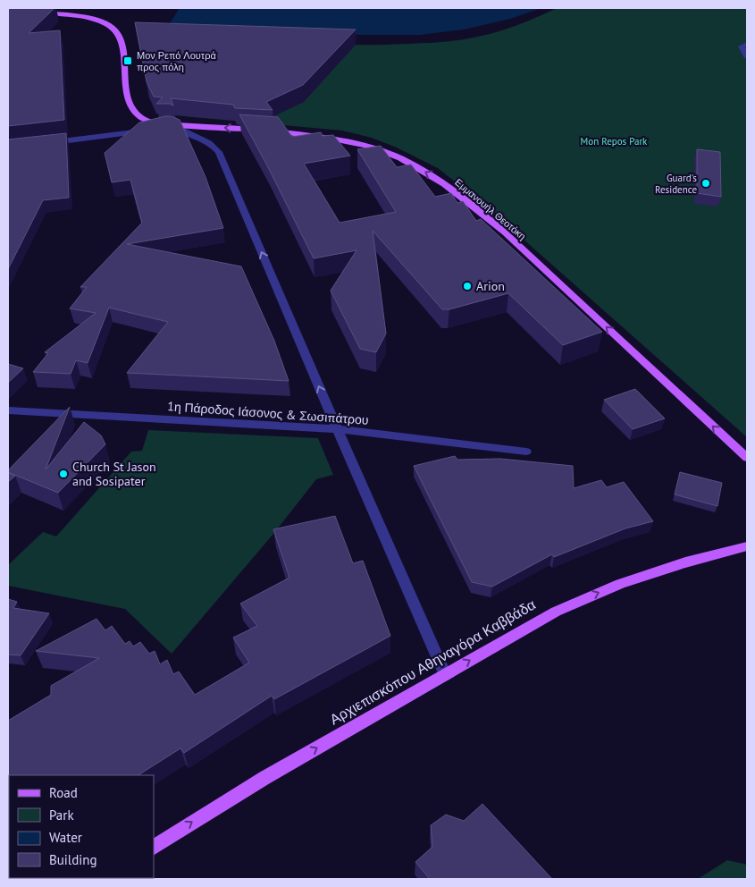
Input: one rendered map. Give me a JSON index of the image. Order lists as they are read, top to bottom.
{
  "streets": {
    "main road": ["Εμμανουήλ Θεοτόκη", "Αρχιεπισκόπου Αθηναγόρα Καββάδα"],
    "street": ["1η Πάροδος Ιάσονος & Σωσιπάτρου"]
  },
  "one_way": ["Εμμανουήλ Θεοτόκη", "Αρχιεπισκόπου Αθηναγόρα Καββάδα"],
  "parks": ["Mon Repos Park"],
  "places": {
    "transit": ["Μον Ρεπό Λουτρά προς πόλη"],
    "other": ["Guard's Residence", "Arion", "Church St Jason and Sosipater"]
  },
  "legend": [
    "Road",
    "Park",
    "Water",
    "Building"
  ]
}
